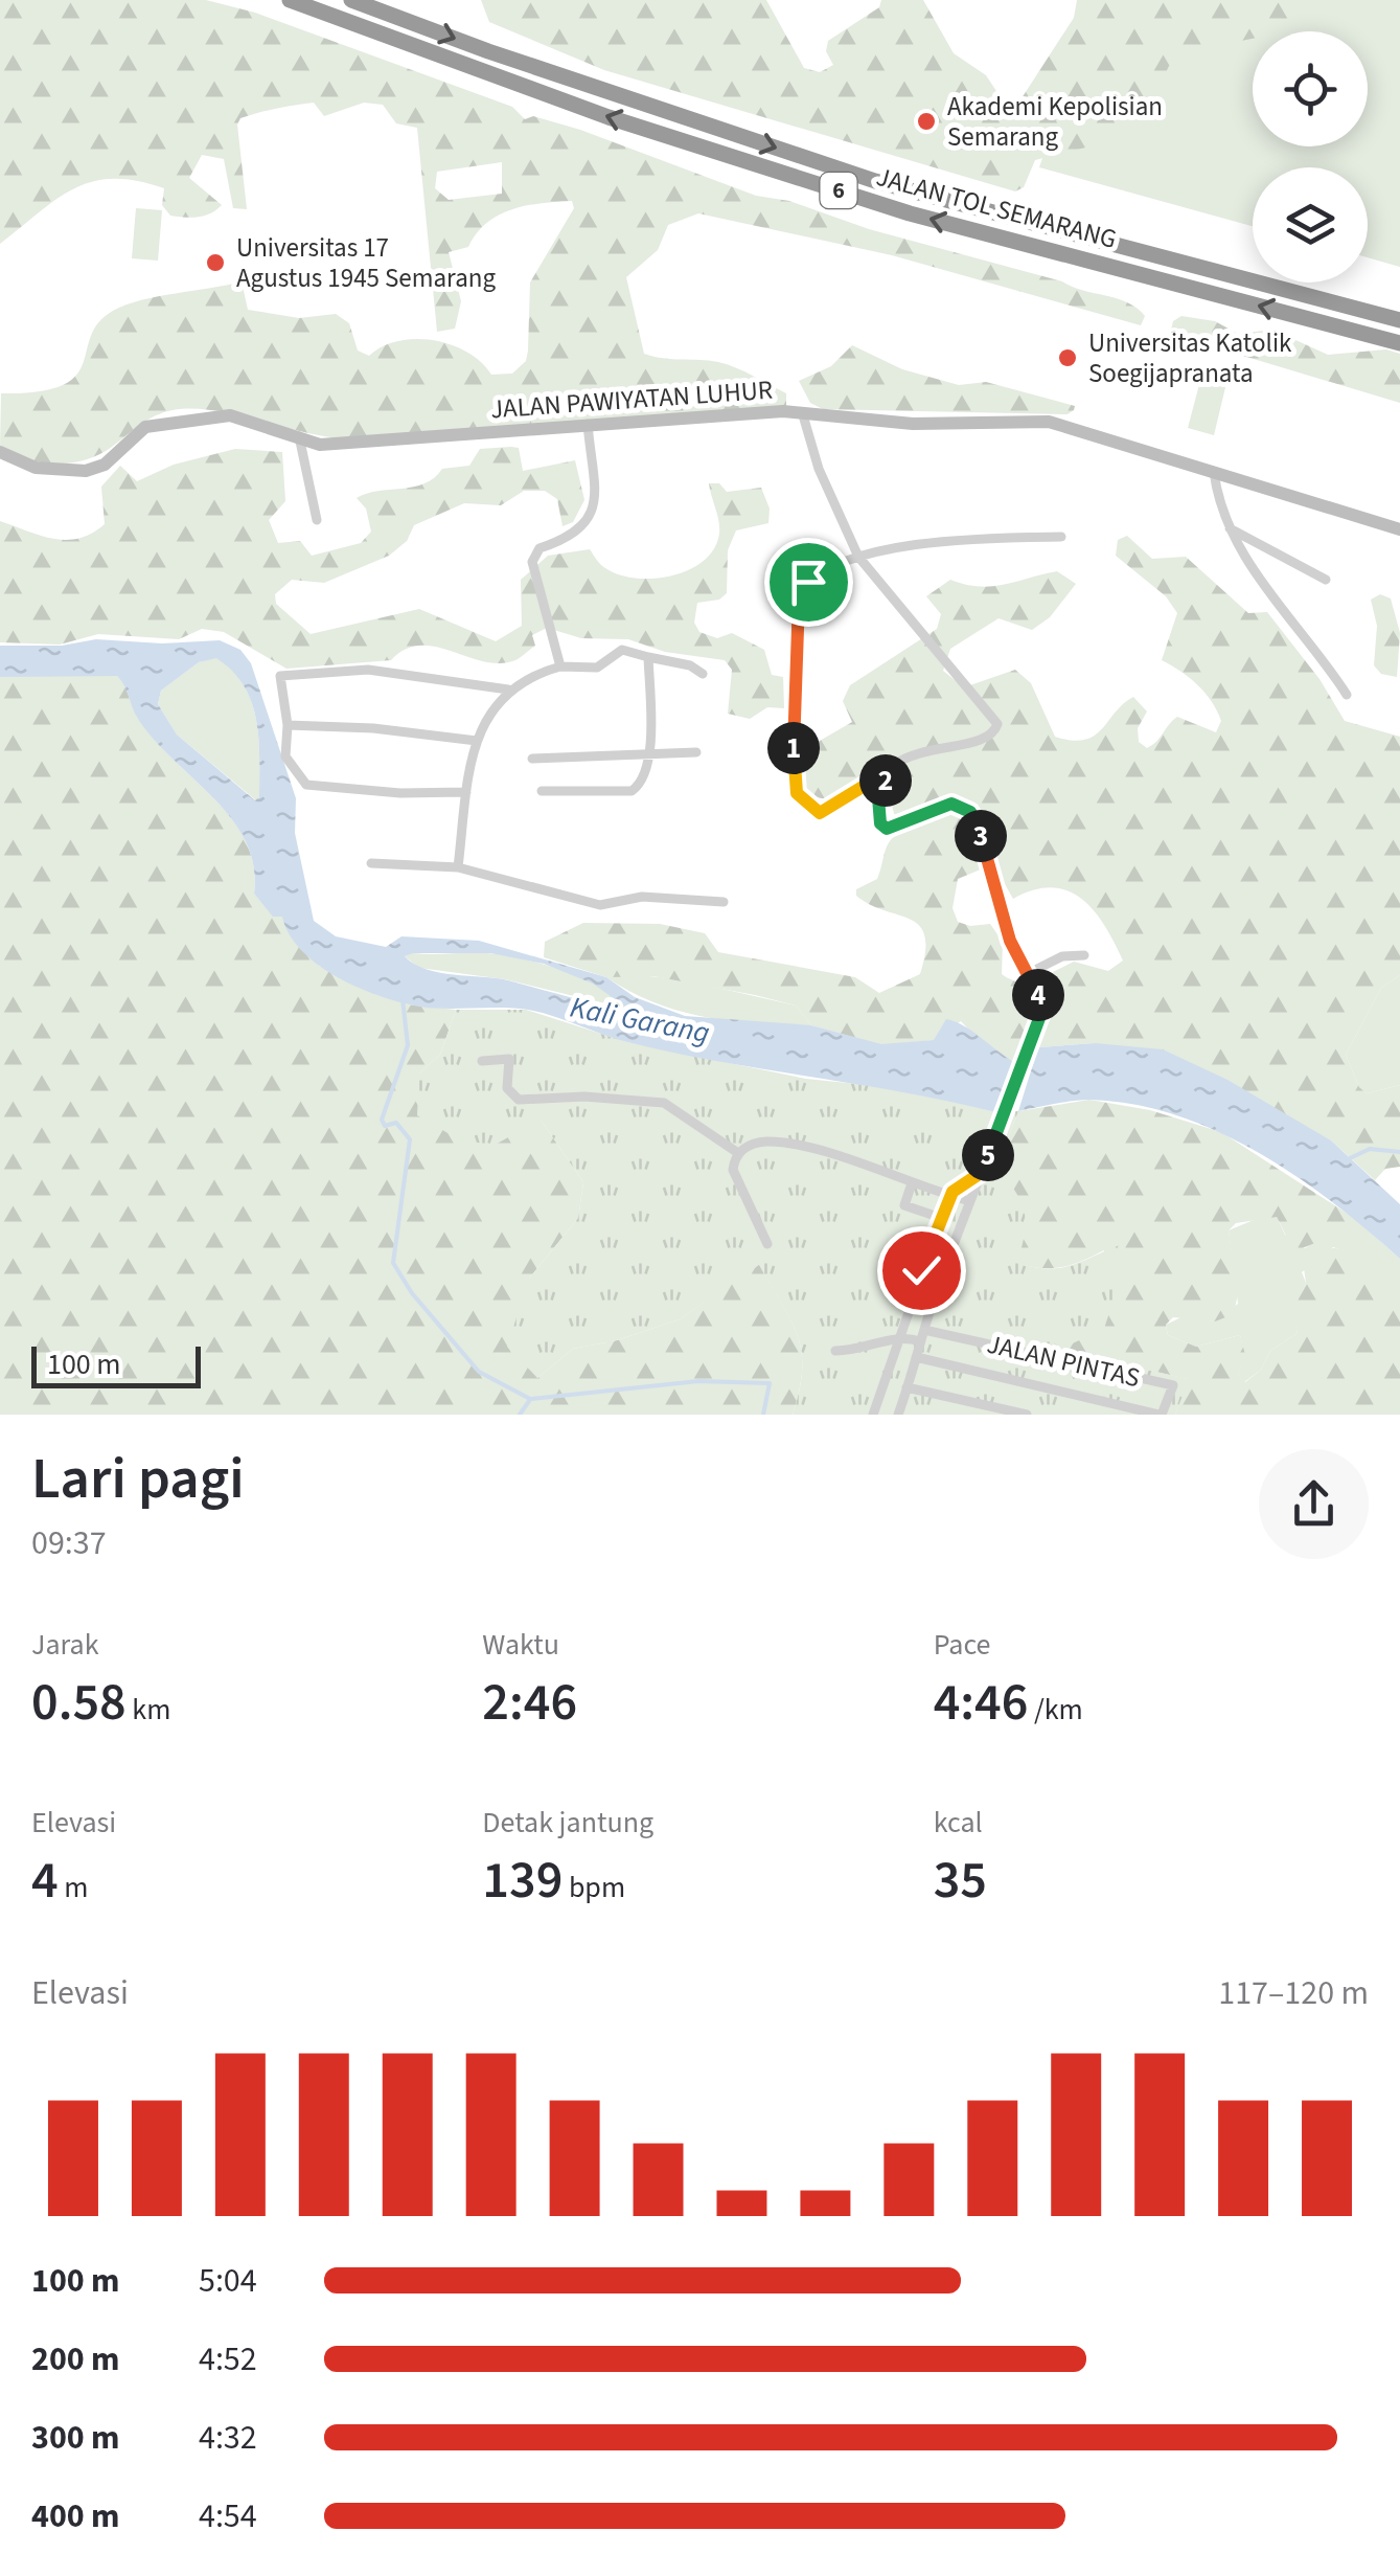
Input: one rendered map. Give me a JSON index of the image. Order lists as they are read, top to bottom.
{
  "streets": {
    "highway": ["6", "JALAN TOL SEMARANG"],
    "main road": ["JALAN PAWIYATAN LUHUR"],
    "street": ["JALAN PINTAS"]
  },
  "water": ["Kali Garang"],
  "places": ["Akademi Kepolisian Semarang", "Universitas 17 Agustus 1945 Semarang", "Universitas Katolik Soegijapranata"],
  "scale_bar": "100 m",
  "page": {
    "pins": [
      "1",
      "2",
      "3",
      "4",
      "5"
    ],
    "scale": "100 m",
    "heading": ["Lari pagi", "09:37"],
    "stats": [
      ["Jarak", "0.58 km"],
      ["Waktu", "2:46"],
      ["Pace", "4:46 /km"],
      ["Elevasi", "4 m"],
      ["Detak jantung", "139 bpm"],
      ["kcal", "35"]
    ],
    "chart": ["Elevasi", "117–120 m"],
    "list": [
      {
        "name": "100 m",
        "note": "5:04"
      },
      {
        "name": "200 m",
        "note": "4:52"
      },
      {
        "name": "300 m",
        "note": "4:32"
      },
      {
        "name": "400 m",
        "note": "4:54"
      }
    ]
  }
}
